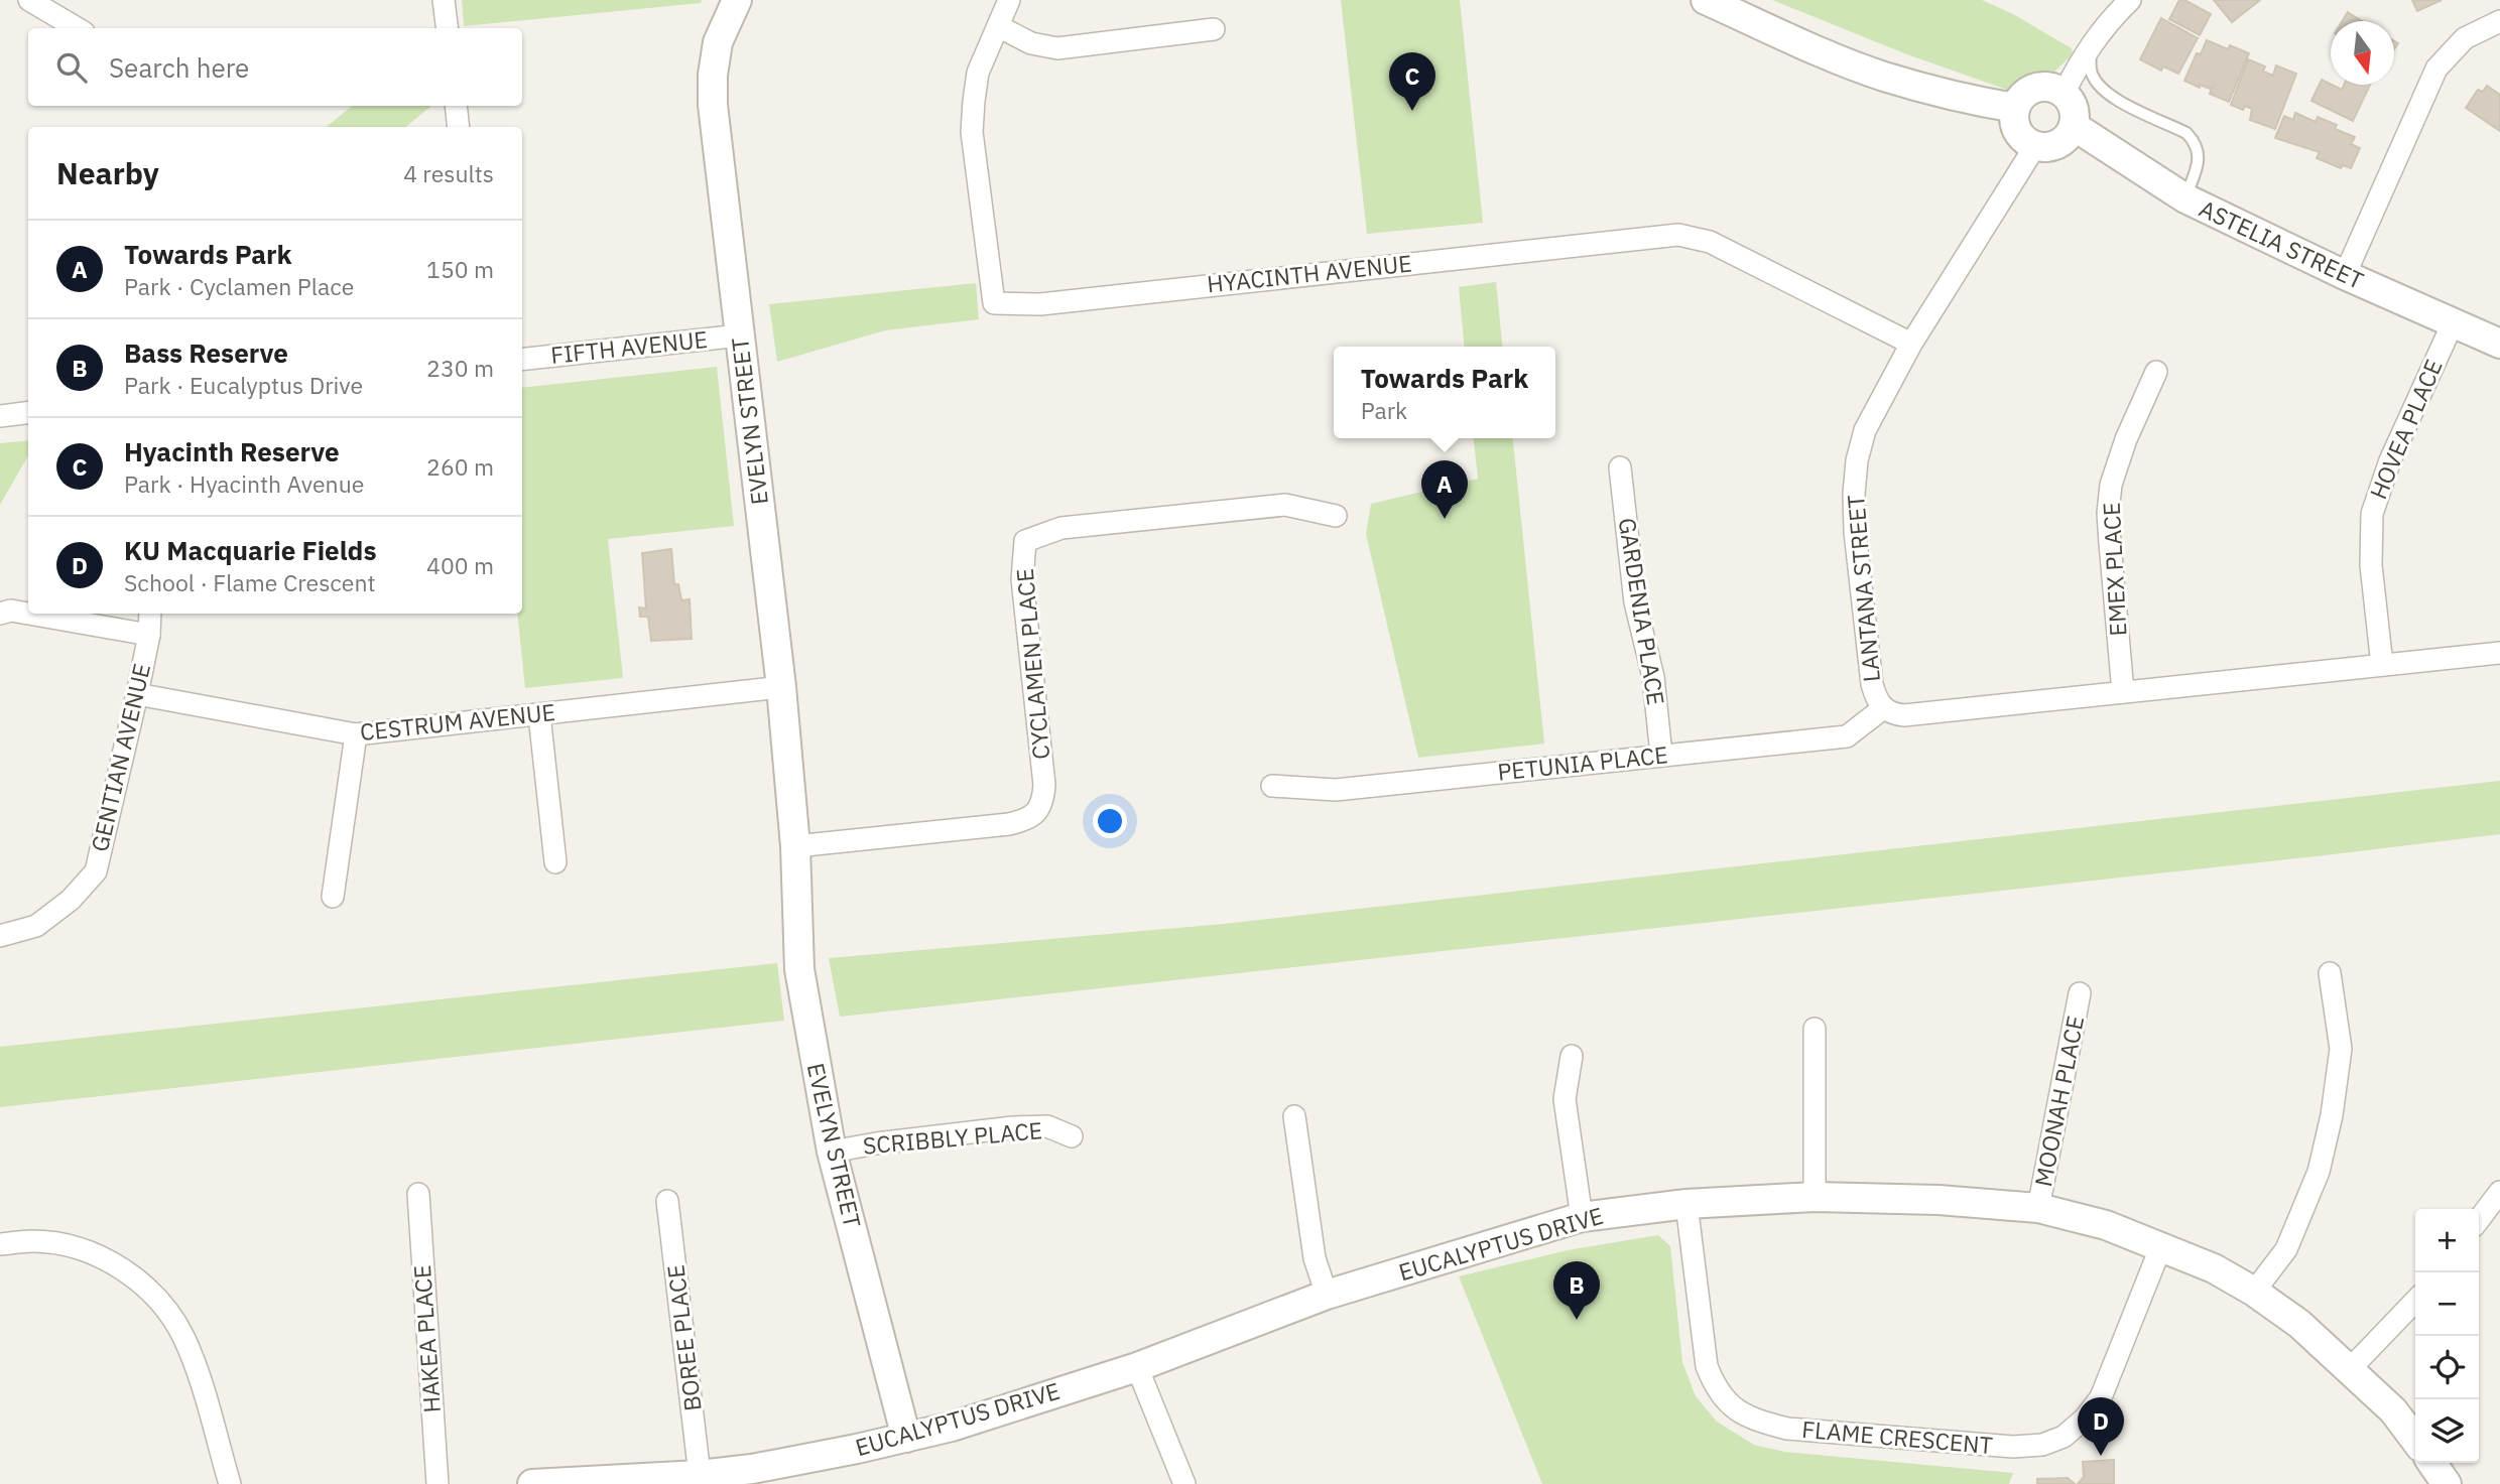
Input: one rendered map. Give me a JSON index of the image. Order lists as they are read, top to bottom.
{
  "streets": {
    "street": [
      "ASTELIA STREET",
      "HYACINTH AVENUE",
      "FIFTH AVENUE",
      "EVELYN STREET",
      "HOVEA PLACE",
      "EMEX PLACE",
      "LANTANA STREET",
      "GARDENIA PLACE",
      "CYCLAMEN PLACE",
      "CESTRUM AVENUE",
      "GENTIAN AVENUE",
      "PETUNIA PLACE",
      "MOONAH PLACE",
      "SCRIBBLY PLACE",
      "EUCALYPTUS DRIVE",
      "BOREE PLACE",
      "HAKEA PLACE",
      "FLAME CRESCENT"
    ]
  },
  "crossings": [
    ["ASTELIA STREET", "HOVEA PLACE"],
    ["ASTELIA STREET", "LANTANA STREET"],
    ["HYACINTH AVENUE", "LANTANA STREET"],
    ["FIFTH AVENUE", "EVELYN STREET"],
    ["EVELYN STREET", "CYCLAMEN PLACE"],
    ["EVELYN STREET", "CESTRUM AVENUE"],
    ["EVELYN STREET", "SCRIBBLY PLACE"],
    ["EVELYN STREET", "EUCALYPTUS DRIVE"],
    ["HOVEA PLACE", "LANTANA STREET"],
    ["EMEX PLACE", "LANTANA STREET"],
    ["LANTANA STREET", "PETUNIA PLACE"],
    ["GARDENIA PLACE", "PETUNIA PLACE"],
    ["CESTRUM AVENUE", "GENTIAN AVENUE"],
    ["MOONAH PLACE", "EUCALYPTUS DRIVE"],
    ["EUCALYPTUS DRIVE", "BOREE PLACE"],
    ["EUCALYPTUS DRIVE", "FLAME CRESCENT"]
  ],
  "north": "bottom",
  "page": {
    "search": "Search here",
    "pins": [
      "C",
      "A",
      "B",
      "D"
    ],
    "heading": ["Nearby", "4 results"],
    "list": [
      {
        "mark": "A",
        "name": "Towards Park",
        "note": "Park · Cyclamen Place",
        "value": "150 m"
      },
      {
        "mark": "B",
        "name": "Bass Reserve",
        "note": "Park · Eucalyptus Drive",
        "value": "230 m"
      },
      {
        "mark": "C",
        "name": "Hyacinth Reserve",
        "note": "Park · Hyacinth Avenue",
        "value": "260 m"
      },
      {
        "mark": "D",
        "name": "KU Macquarie Fields",
        "note": "School · Flame Crescent",
        "value": "400 m"
      }
    ],
    "popup": ["Towards Park", "Park"],
    "map_buttons": ["+", "−"]
  }
}
